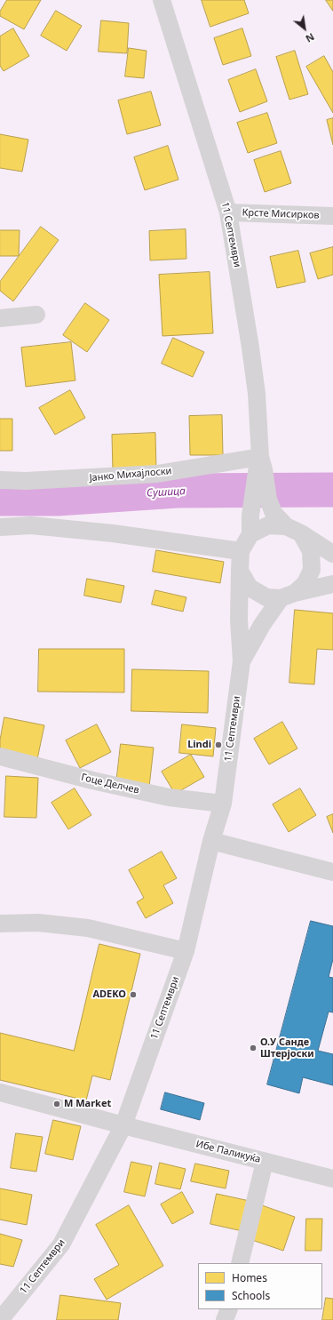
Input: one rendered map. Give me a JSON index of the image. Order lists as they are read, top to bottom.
{
  "streets": {
    "street": [
      "Крсте Мисирков",
      "11 Септември",
      "Јанко Михајлоски",
      "Гоце Делчев",
      "Ибе Паликуќа"
    ]
  },
  "crossings": [
    ["Крсте Мисирков", "11 Септември"],
    ["11 Септември", "Јанко Михајлоски"],
    ["11 Септември", "Гоце Делчев"],
    ["11 Септември", "Ибе Паликуќа"]
  ],
  "water": ["Сушица"],
  "places": [
    "Lindi",
    "ADEKO",
    "О.У Санде Штерјоски",
    "M Market"
  ],
  "legend": ["Homes", "Schools"],
  "north": "bottom right"
}
